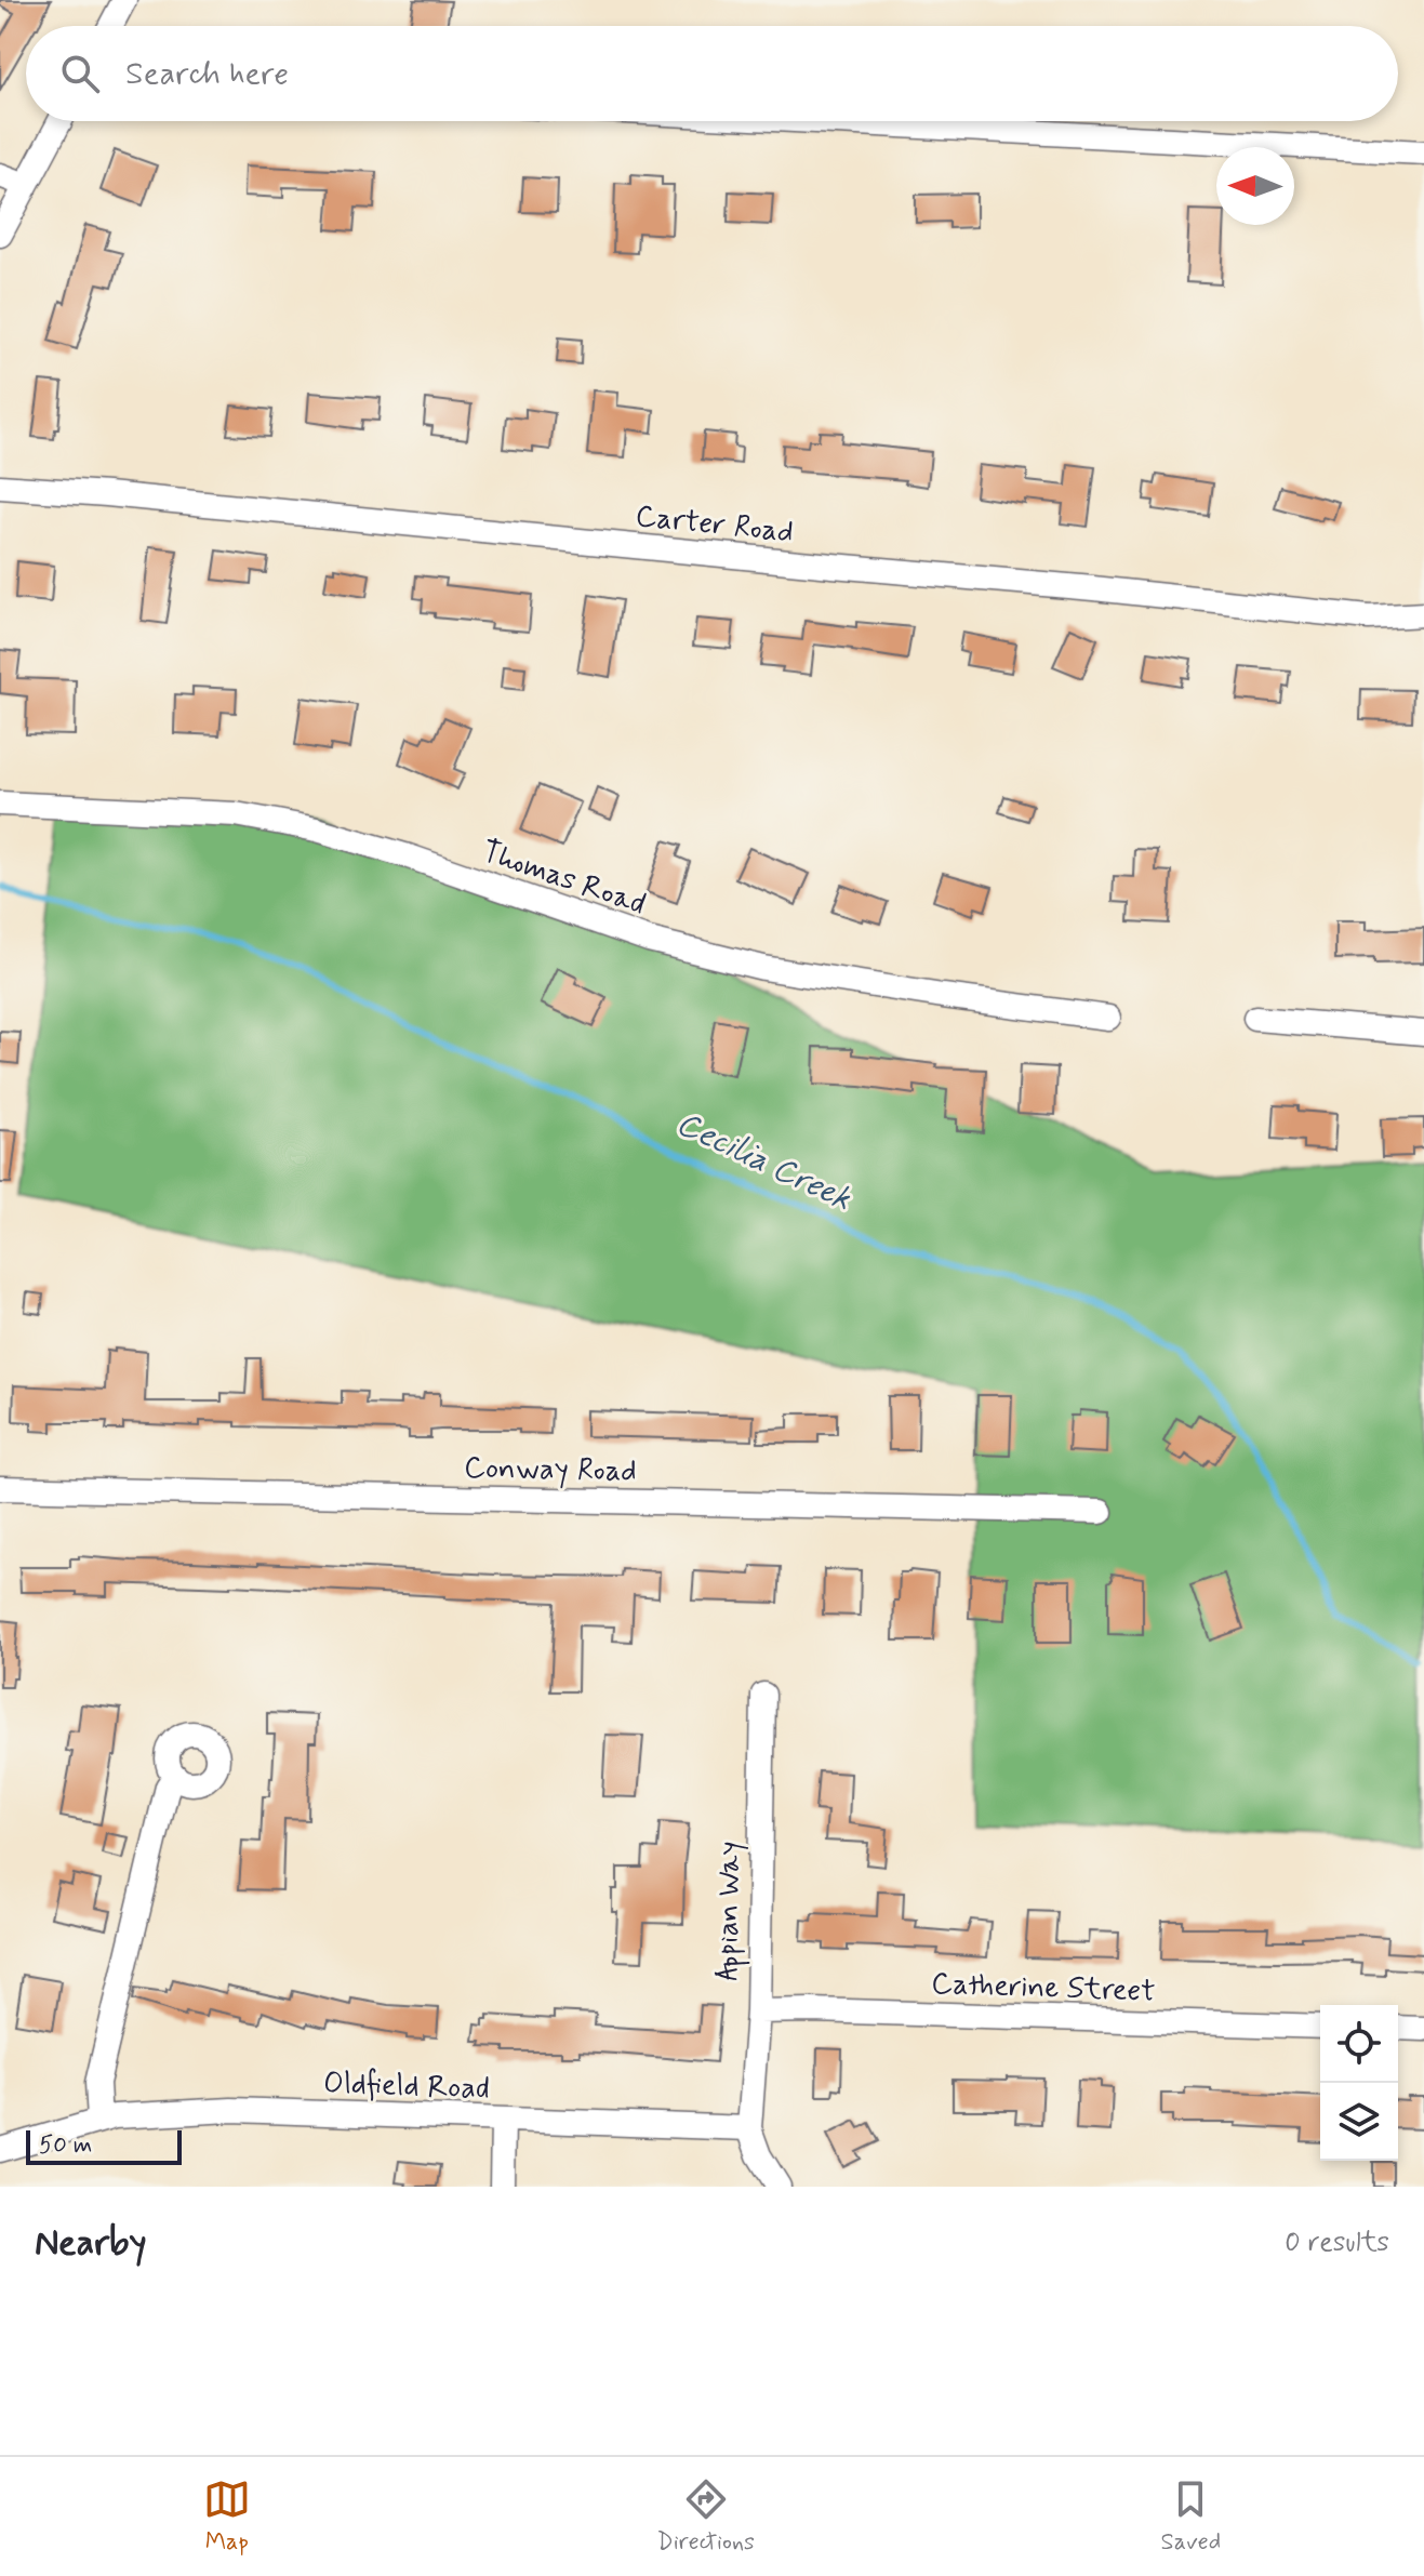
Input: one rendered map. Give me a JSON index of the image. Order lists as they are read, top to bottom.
{
  "streets": {
    "street": [
      "Carter Road",
      "Thomas Road",
      "Conway Road",
      "Appian Way",
      "Catherine Street",
      "Oldfield Road"
    ]
  },
  "crossings": [
    ["Appian Way", "Catherine Street"],
    ["Appian Way", "Oldfield Road"]
  ],
  "water": ["Cecilia Creek"],
  "scale_bar": "50 m",
  "north": "left",
  "page": {
    "search": "Search here",
    "scale": "50 m",
    "heading": ["Nearby", "0 results"],
    "nav": ["Map", "Directions", "Saved"]
  }
}
